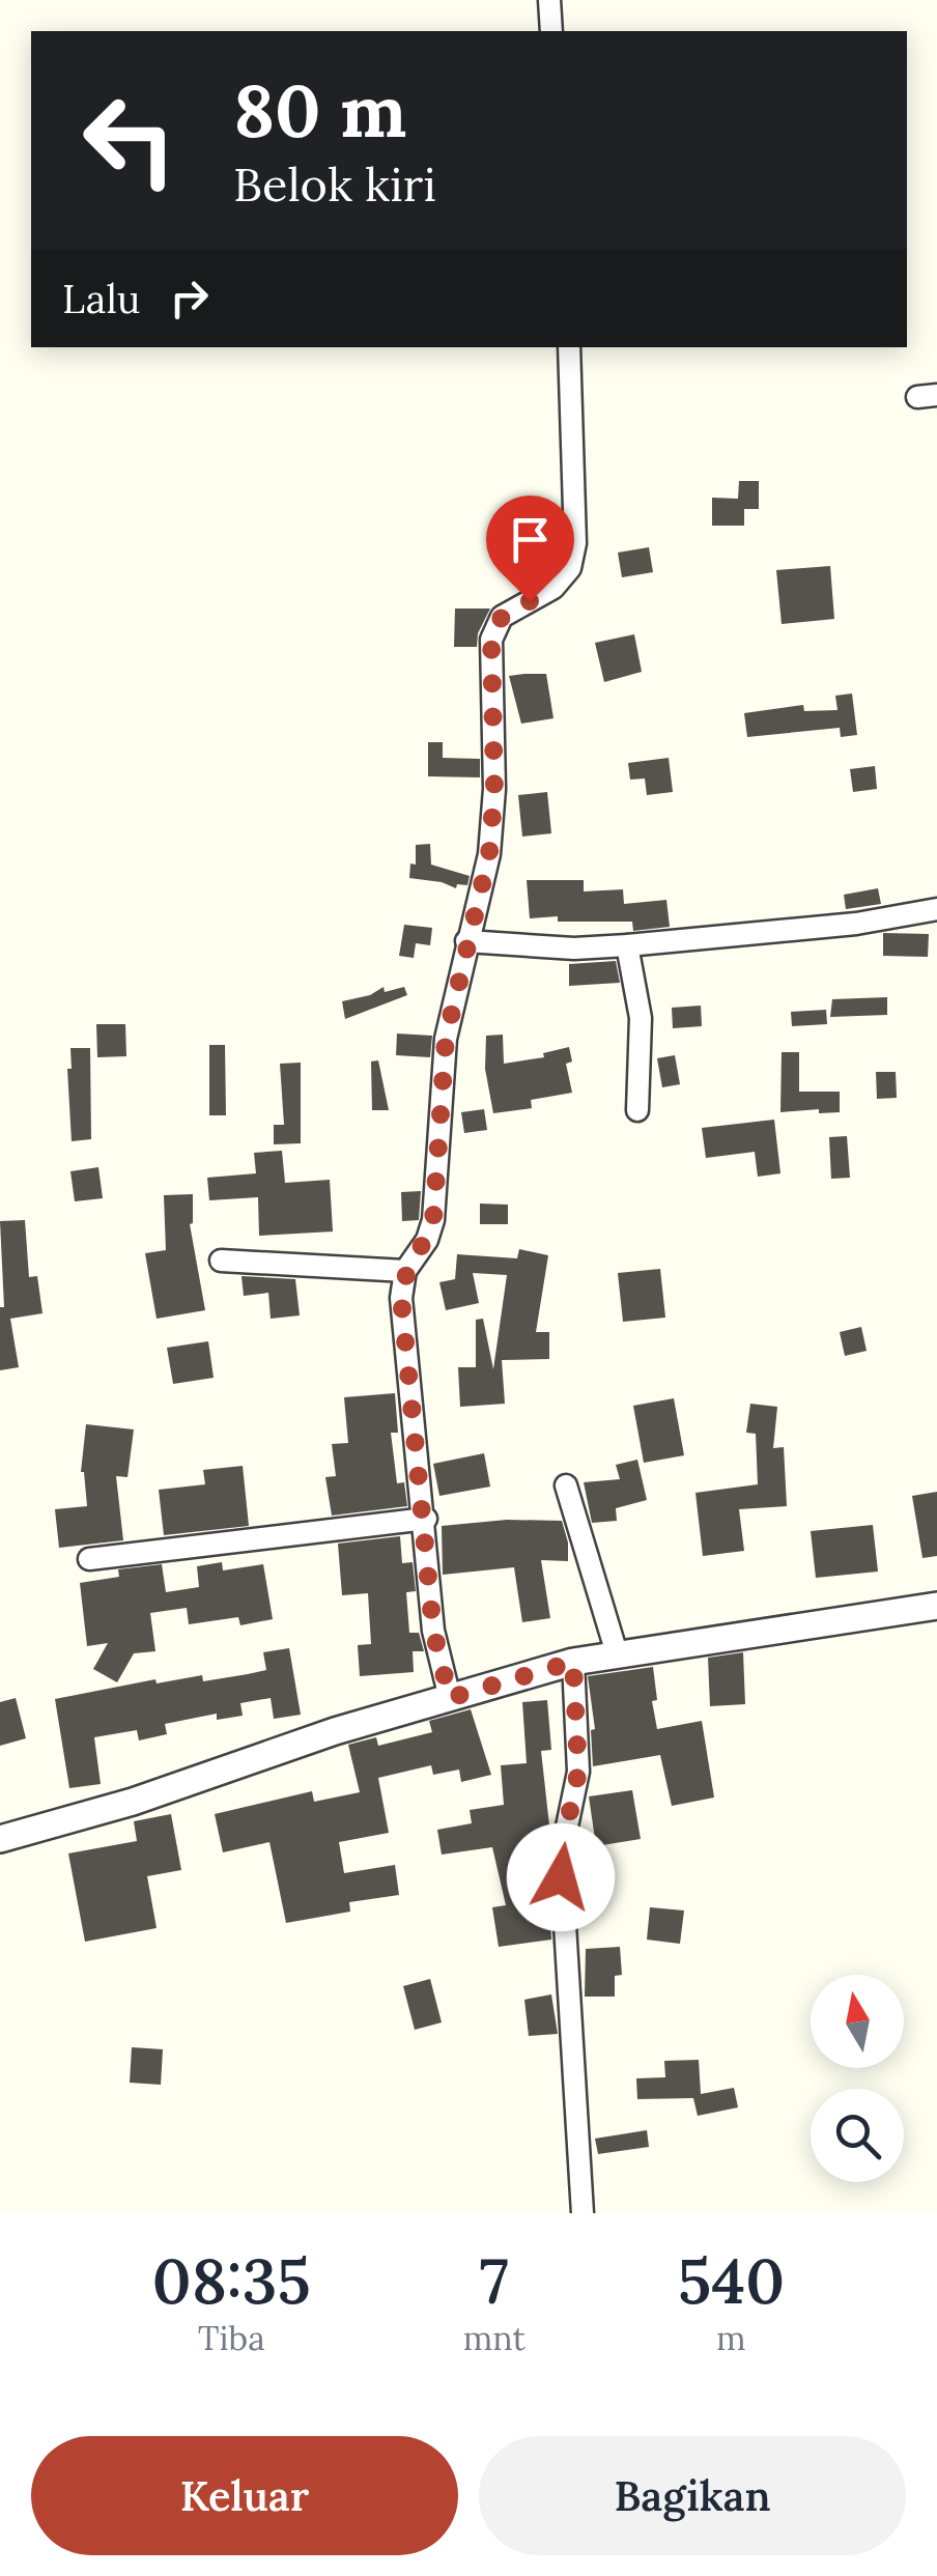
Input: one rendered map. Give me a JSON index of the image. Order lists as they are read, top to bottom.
{
  "north": "top",
  "page": {
    "turn": ["80 m", "Belok kiri"],
    "then": "Lalu",
    "eta": [
      "08:35",
      "Tiba",
      "7",
      "mnt",
      "540",
      "m"
    ],
    "buttons": ["Keluar", "Bagikan"]
  }
}
